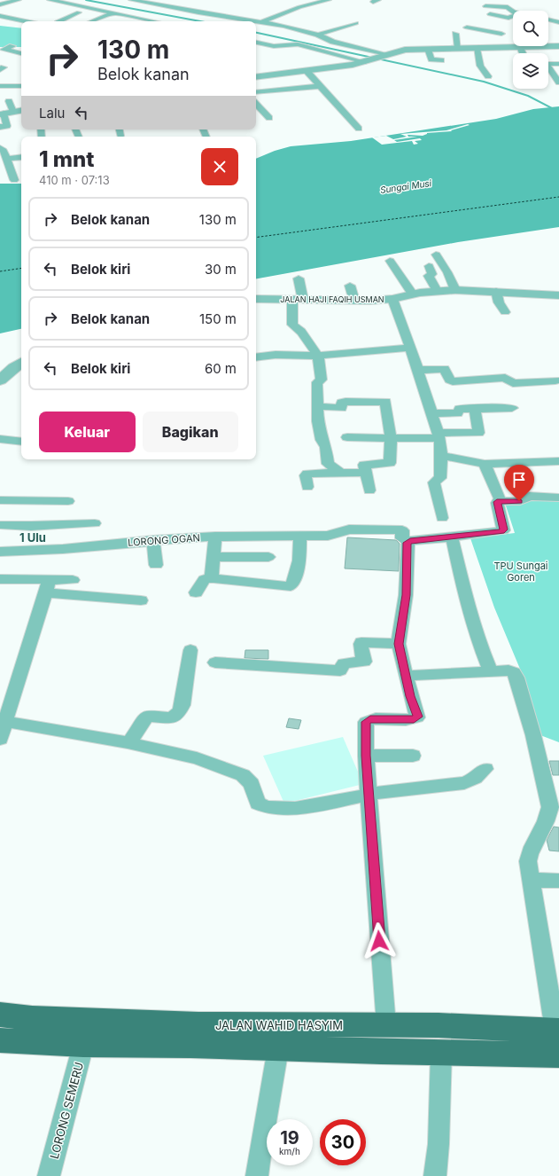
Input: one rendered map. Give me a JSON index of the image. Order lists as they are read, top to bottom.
{
  "streets": {
    "highway": ["JALAN WAHID HASYIM"],
    "street": ["JALAN HAJI FAQIH USMAN", "LORONG OGAN", "LORONG SEMERU"]
  },
  "crossings": [
    ["JALAN WAHID HASYIM", "LORONG SEMERU"]
  ],
  "districts": ["1 Ulu"],
  "water": ["Sungai Musi"],
  "parks": ["TPU Sungai Goren"],
  "page": {
    "turn": ["130 m", "Belok kanan"],
    "then": "Lalu",
    "heading": ["1 mnt", "410 m · 07:13"],
    "list": [
      {
        "name": "Belok kanan",
        "value": "130 m"
      },
      {
        "name": "Belok kiri",
        "value": "30 m"
      },
      {
        "name": "Belok kanan",
        "value": "150 m"
      },
      {
        "name": "Belok kiri",
        "value": "60 m"
      }
    ],
    "buttons": ["Keluar", "Bagikan"],
    "speed": "19 km/h",
    "limit": "30"
  }
}
